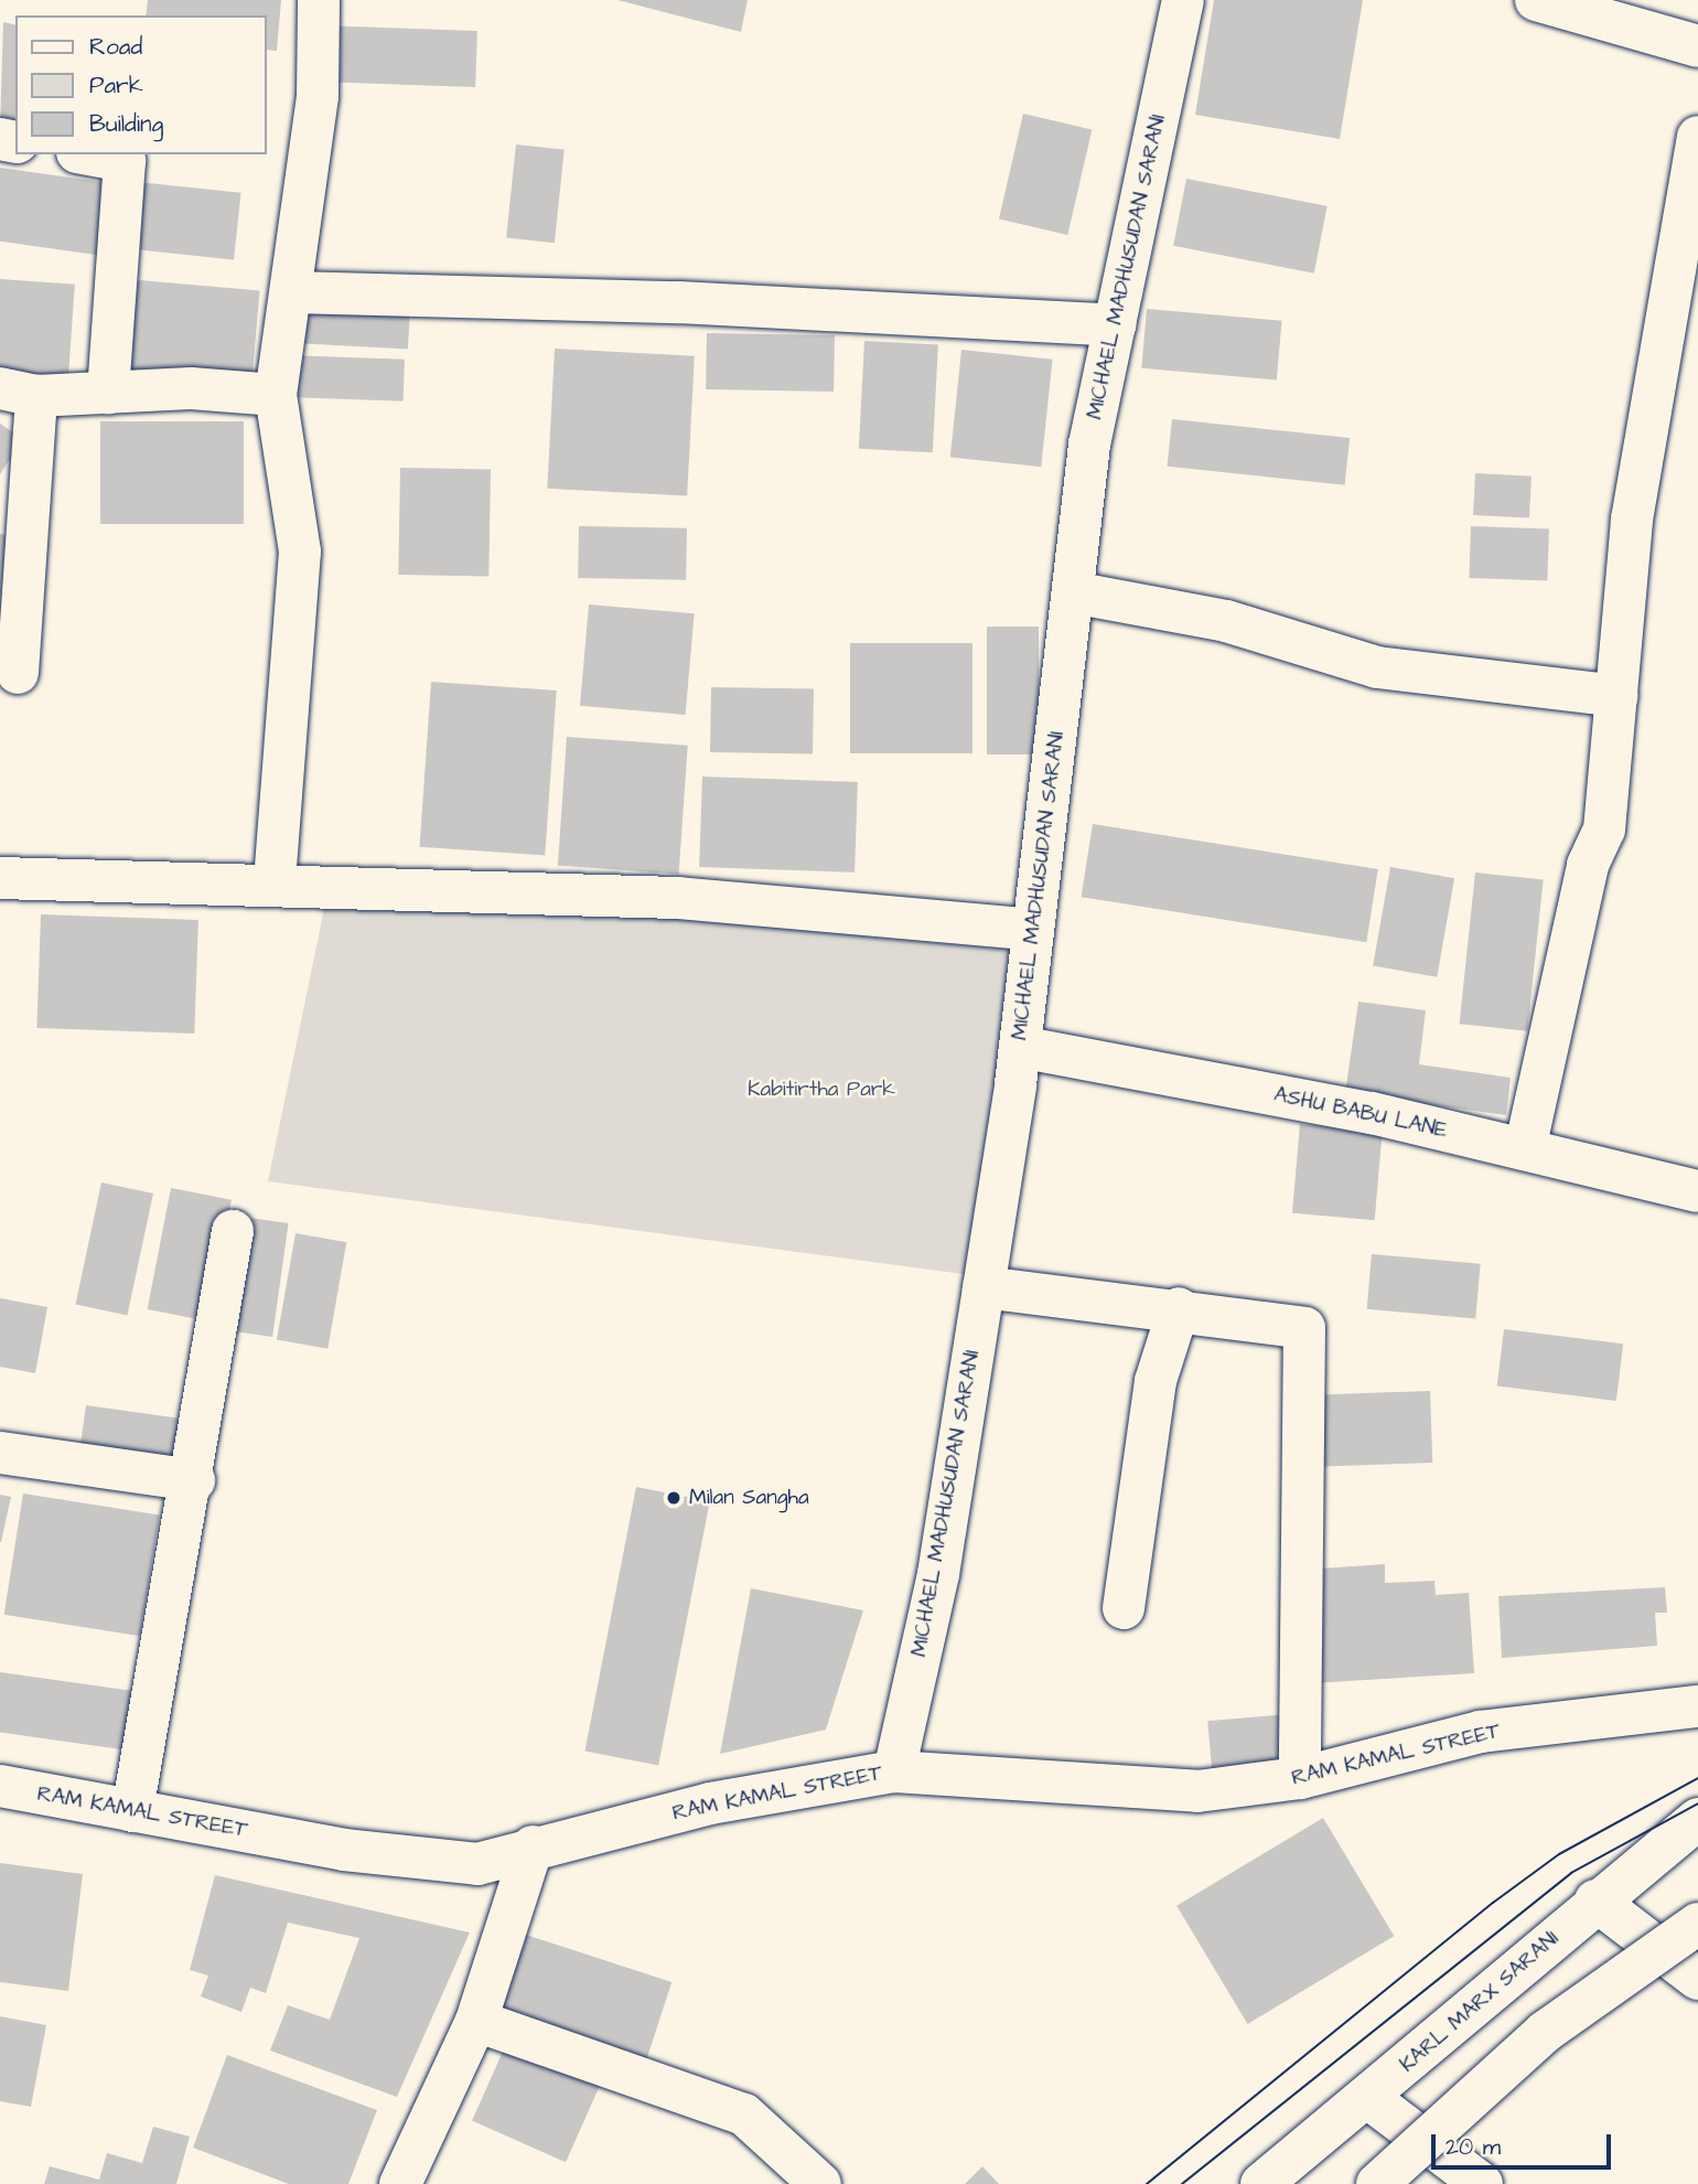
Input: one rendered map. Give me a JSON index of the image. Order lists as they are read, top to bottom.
{
  "streets": {
    "street": [
      "MICHAEL MADHUSUDAN SARANI",
      "ASHU BABU LANE",
      "RAM KAMAL STREET",
      "KARL MARX SARANI"
    ]
  },
  "crossings": [
    ["MICHAEL MADHUSUDAN SARANI", "ASHU BABU LANE"],
    ["MICHAEL MADHUSUDAN SARANI", "RAM KAMAL STREET"]
  ],
  "parks": ["Kabitirtha Park"],
  "places": ["Milan Sangha"],
  "legend": ["Road", "Park", "Building"],
  "scale_bar": "20 m"
}
